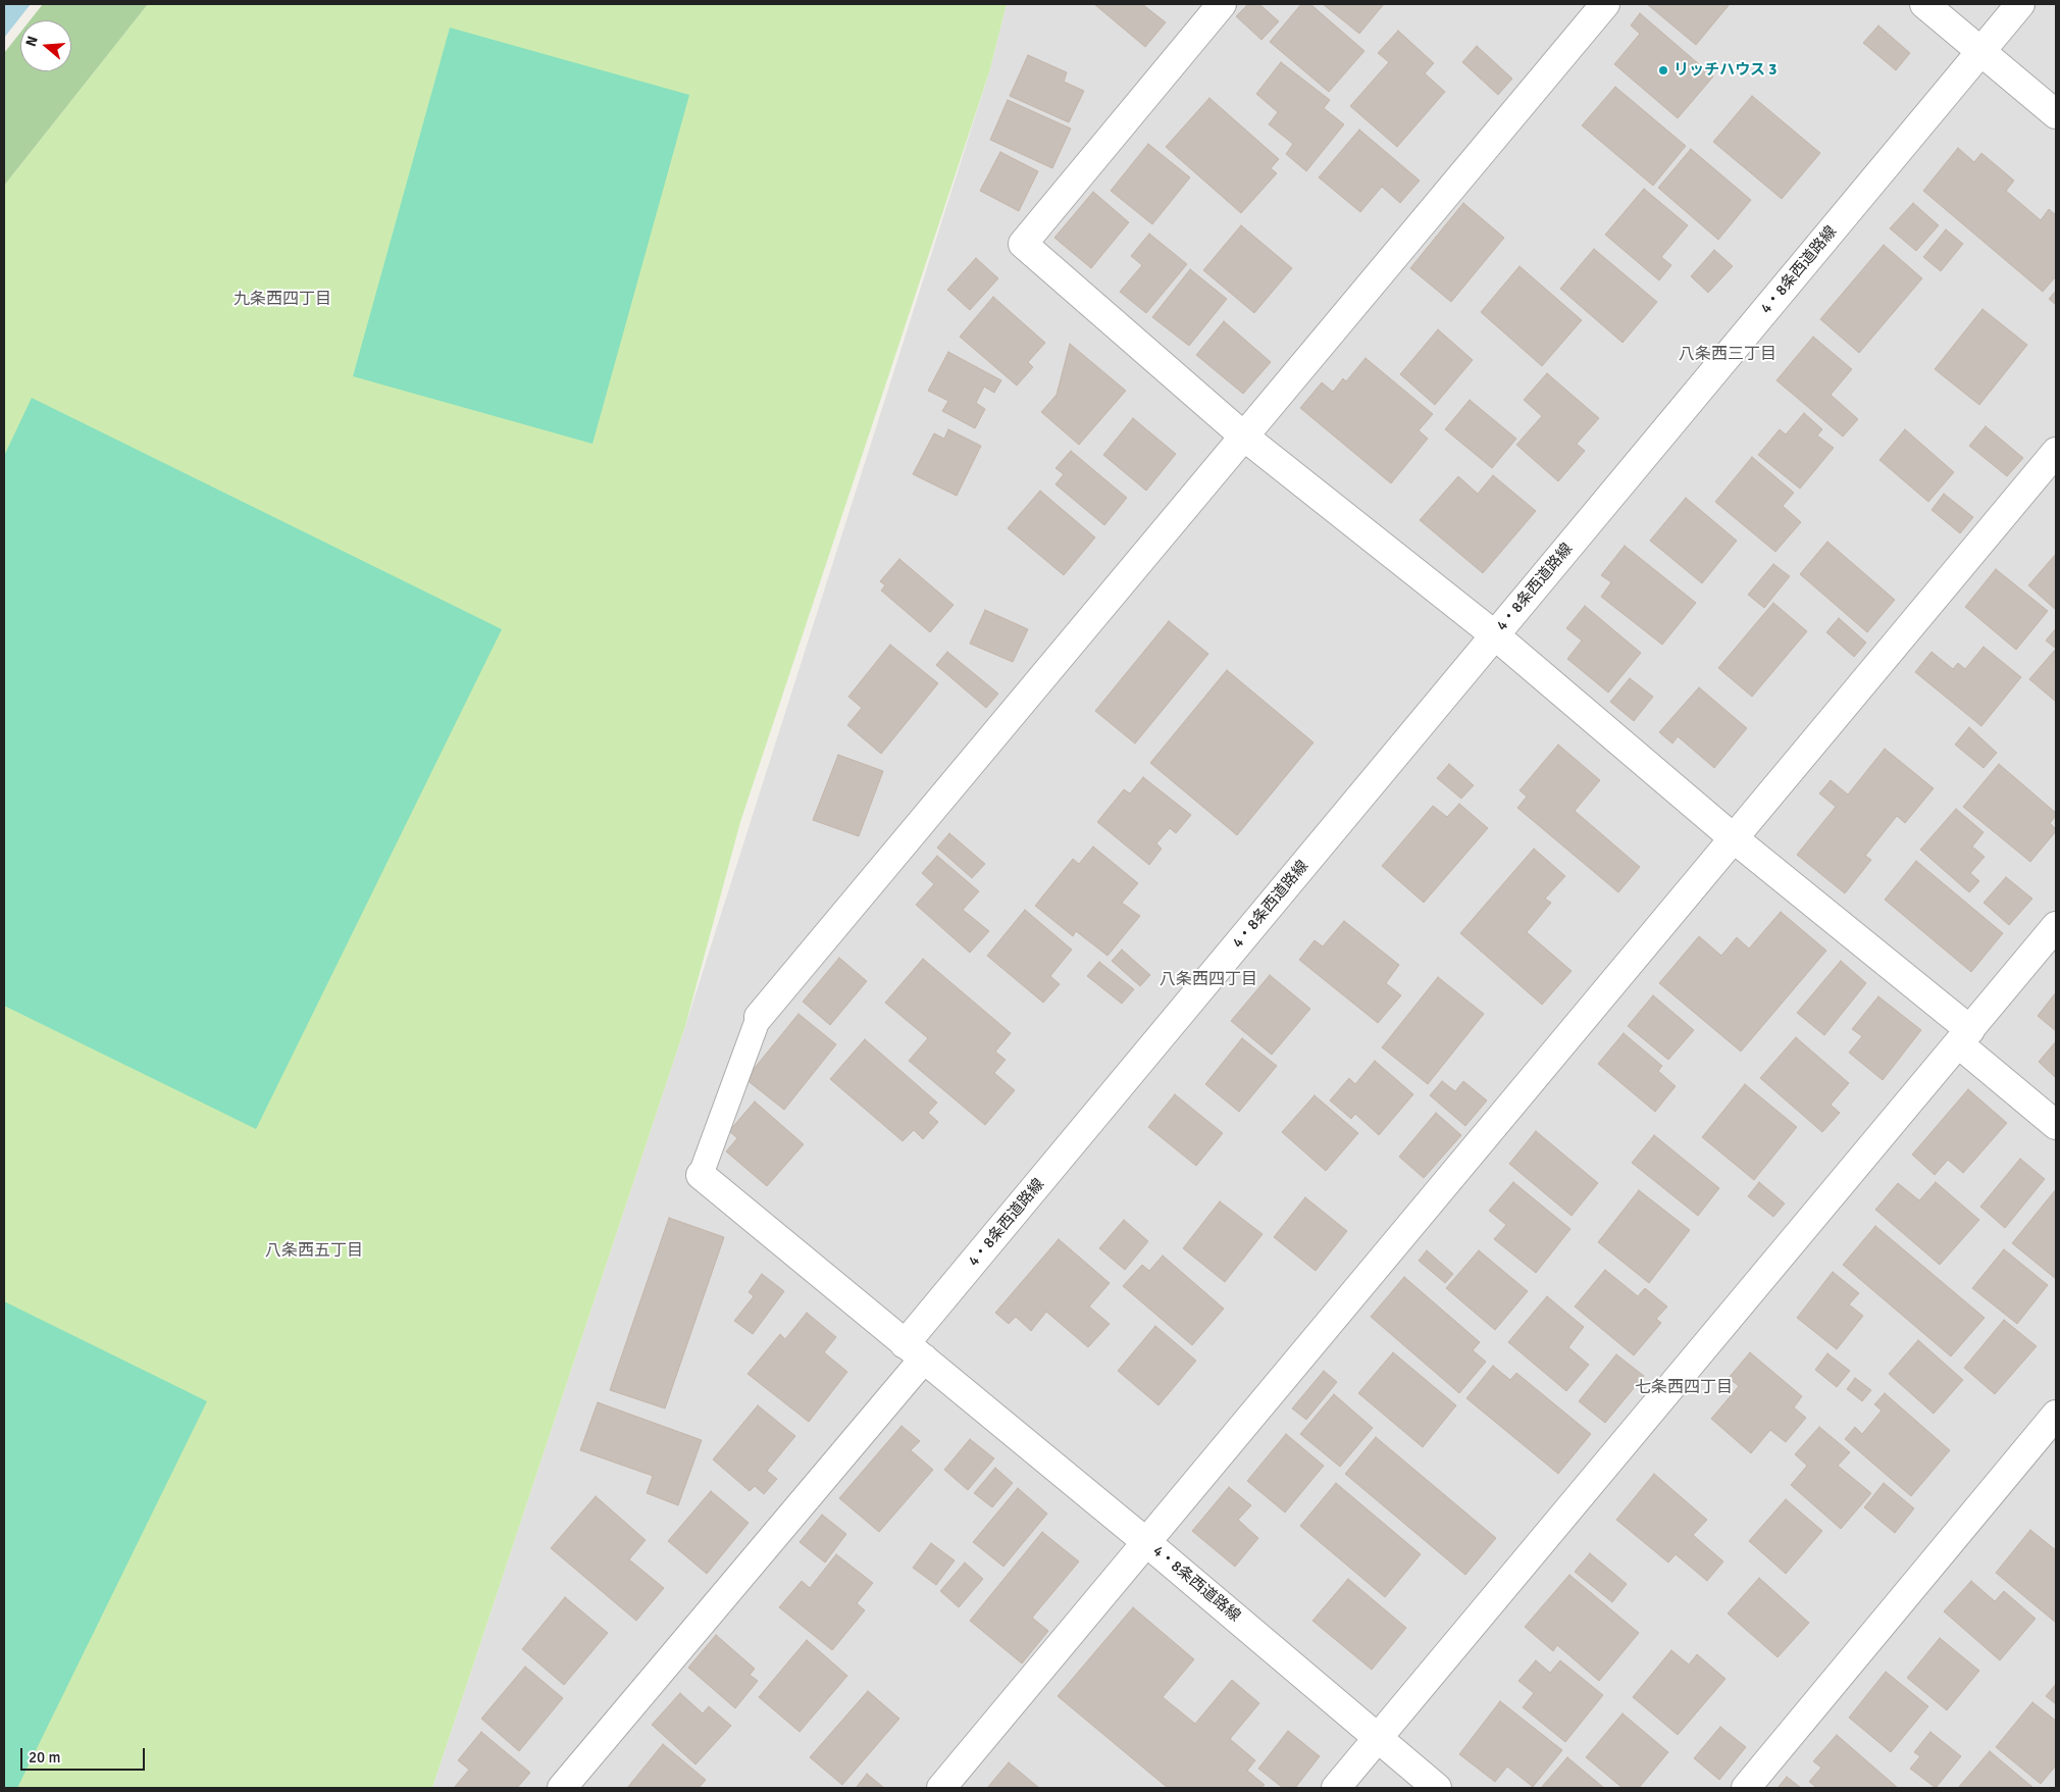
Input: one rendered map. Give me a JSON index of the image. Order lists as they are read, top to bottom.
{
  "streets": {
    "street": ["4・8条西道路線"]
  },
  "districts": [
    "九条西四丁目",
    "八条西三丁目",
    "八条西四丁目",
    "八条西五丁目",
    "七条西四丁目"
  ],
  "places": ["リッチハウス 3"],
  "scale_bar": "20 m",
  "north": "left"
}
